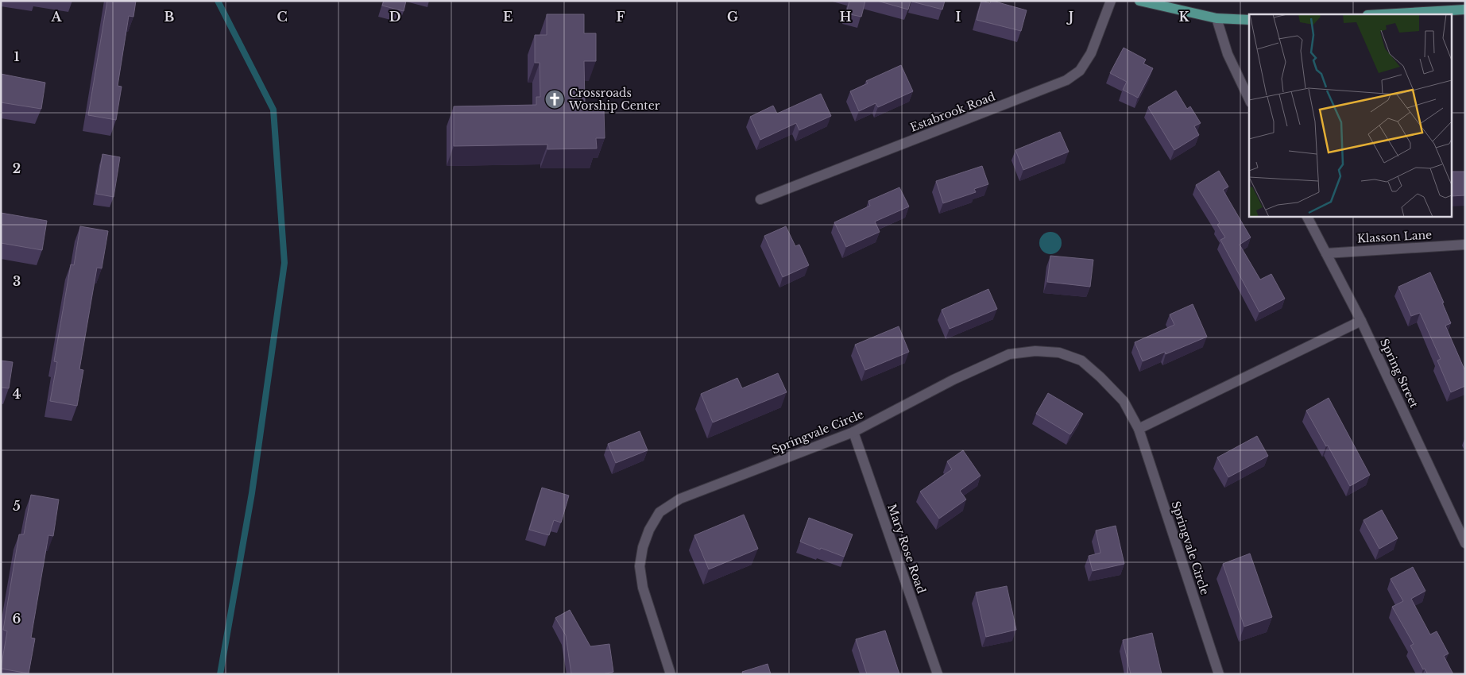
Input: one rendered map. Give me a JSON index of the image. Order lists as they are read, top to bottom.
{
  "streets": {
    "street": [
      "Estabrook Road",
      "Klasson Lane",
      "Spring Street",
      "Springvale Circle",
      "Mary Rose Road"
    ]
  },
  "crossings": [
    ["Klasson Lane", "Spring Street"],
    ["Springvale Circle", "Mary Rose Road"]
  ],
  "places": {
    "church": ["Crossroads Worship Center"]
  },
  "grid": {
    "columns": [
      "A",
      "B",
      "C",
      "D",
      "E",
      "F",
      "G",
      "H",
      "I",
      "J",
      "K"
    ],
    "rows": [
      "1",
      "2",
      "3",
      "4",
      "5",
      "6"
    ]
  }
}
